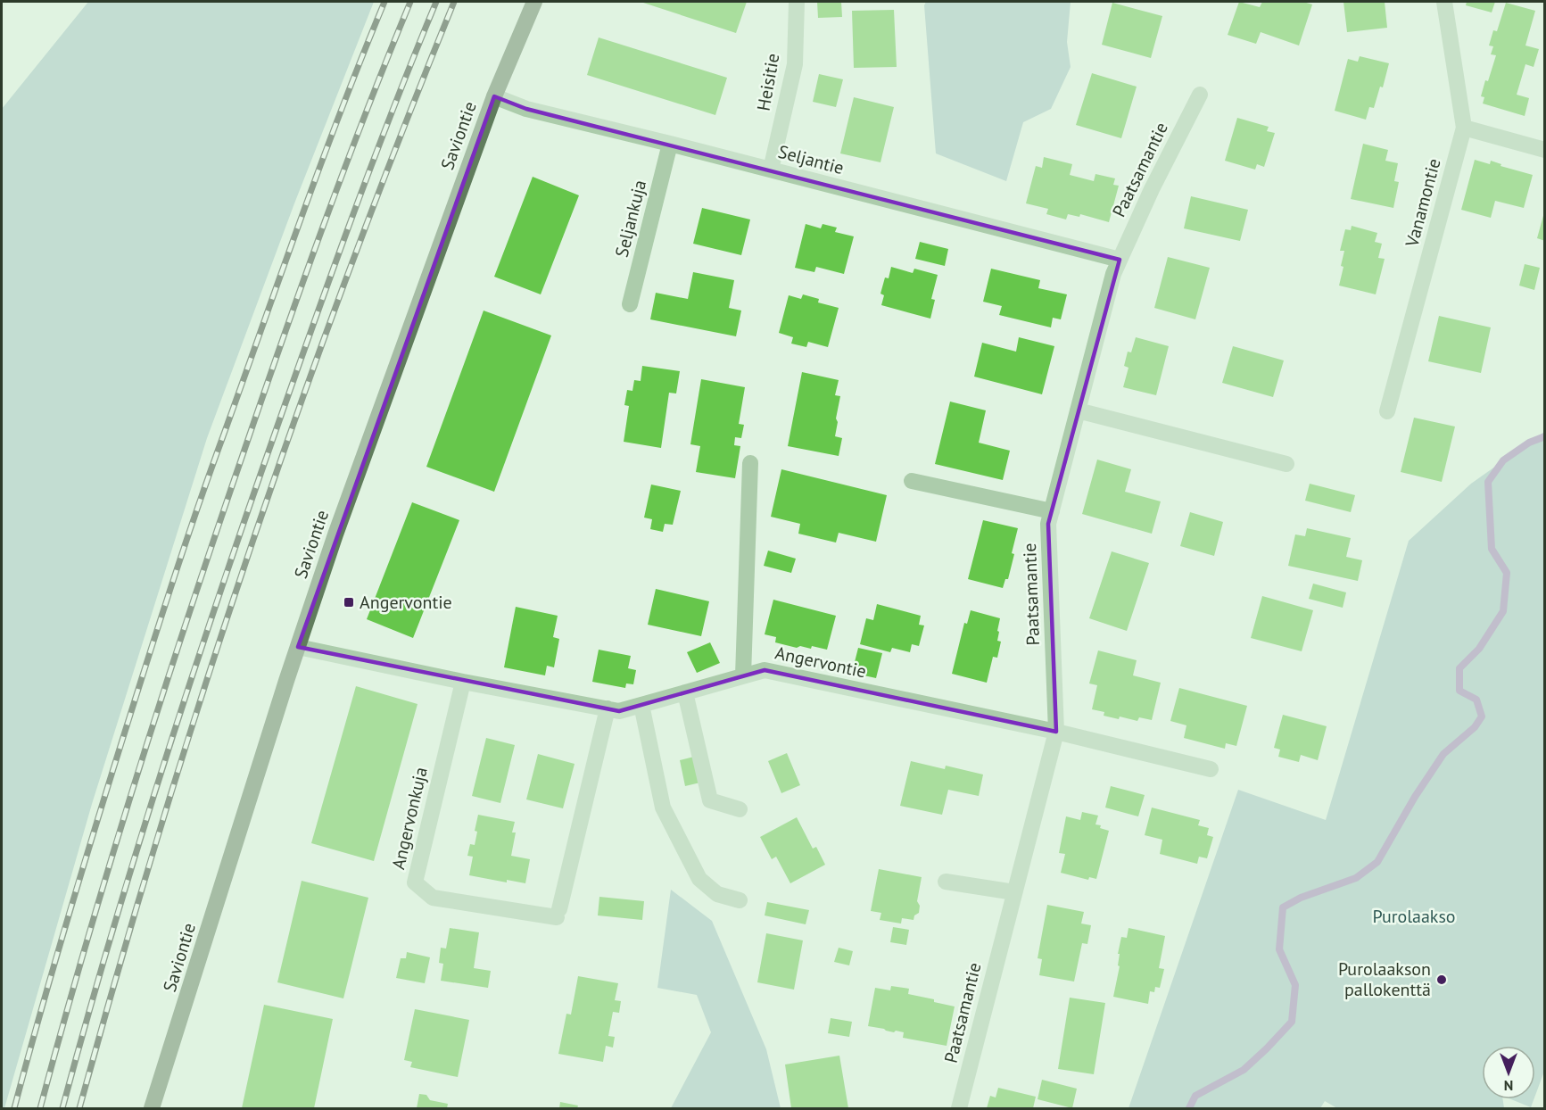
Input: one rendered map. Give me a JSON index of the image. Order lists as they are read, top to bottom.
{
  "streets": {
    "main road": ["Saviontie"],
    "street": [
      "Heisitie",
      "Seljantie",
      "Paatsamantie",
      "Vanamontie",
      "Seljankuja",
      "Angervontie",
      "Angervonkuja"
    ]
  },
  "crossings": [
    ["Heisitie", "Seljantie"],
    ["Saviontie", "Seljantie"],
    ["Saviontie", "Angervontie"],
    ["Seljantie", "Paatsamantie"],
    ["Seljantie", "Seljankuja"],
    ["Paatsamantie", "Angervontie"],
    ["Angervontie", "Angervonkuja"]
  ],
  "parks": ["Purolaakso"],
  "places": {
    "transit": ["Angervontie"],
    "other": ["Purolaakson pallokenttä"]
  },
  "north": "bottom"
}
